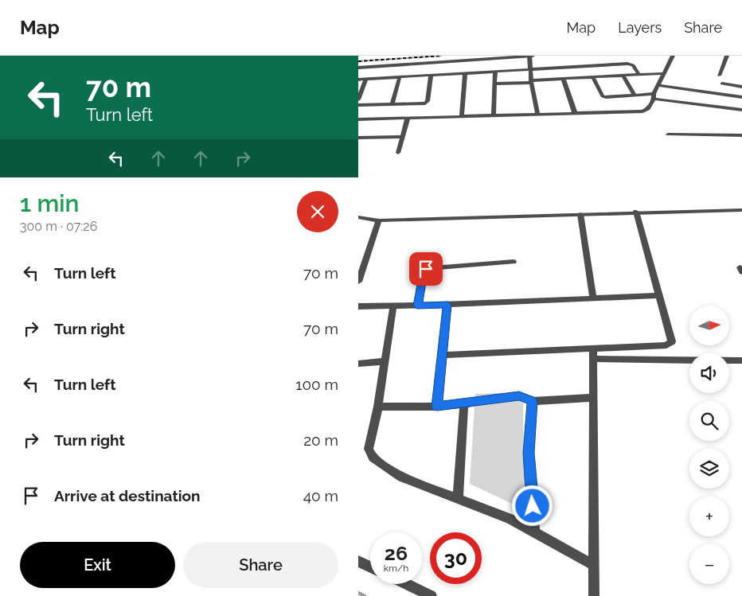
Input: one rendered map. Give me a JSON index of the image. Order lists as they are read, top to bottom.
{
  "north": "right",
  "page": {
    "header": "Map",
    "nav": ["Map", "Layers", "Share"],
    "turn": ["70 m", "Turn left"],
    "heading": ["1 min", "300 m · 07:26"],
    "list": [
      {
        "name": "Turn left",
        "value": "70 m"
      },
      {
        "name": "Turn right",
        "value": "70 m"
      },
      {
        "name": "Turn left",
        "value": "100 m"
      },
      {
        "name": "Turn right",
        "value": "20 m"
      },
      {
        "name": "Arrive at destination",
        "value": "40 m"
      }
    ],
    "map_buttons": ["+", "−"],
    "speed": "26 km/h",
    "limit": "30",
    "buttons": ["Exit", "Share"]
  }
}
